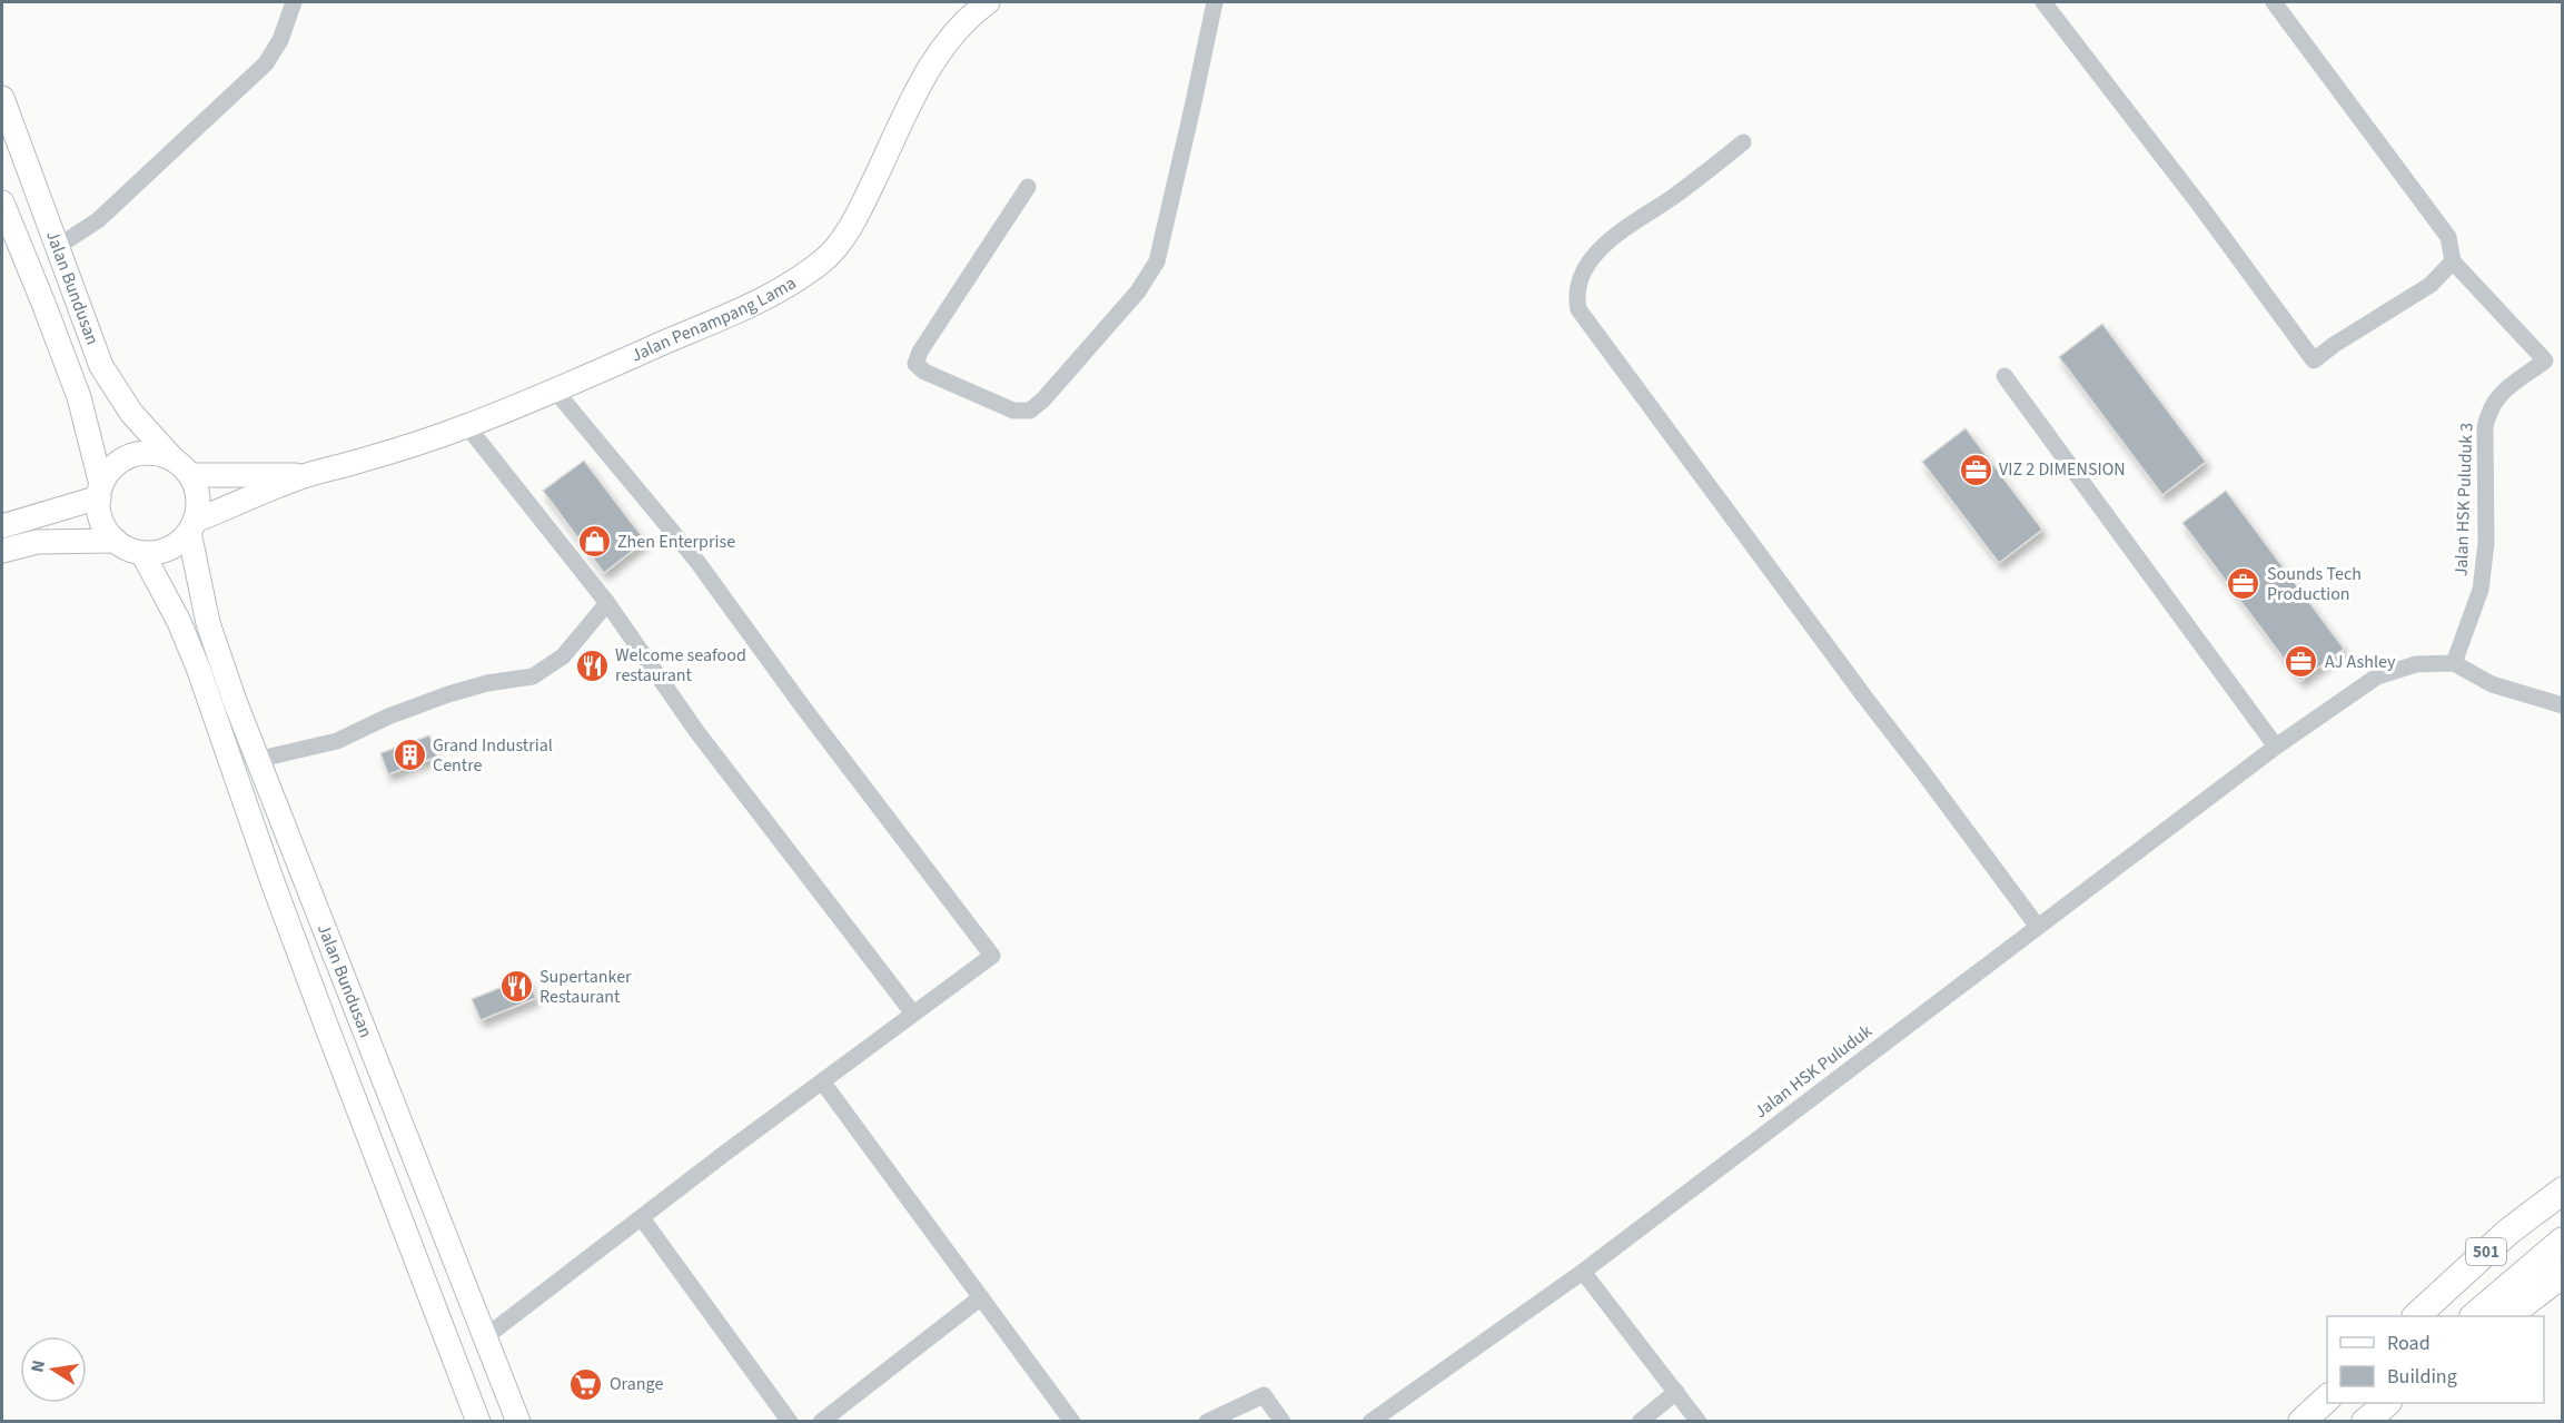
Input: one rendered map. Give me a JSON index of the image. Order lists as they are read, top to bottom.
{
  "streets": {
    "main road": ["Jalan Bundusan", "Jalan Penampang Lama", "501"],
    "street": ["Jalan HSK Puluduk 3", "Jalan HSK Puluduk"]
  },
  "crossings": [
    ["Jalan Bundusan", "Jalan Penampang Lama"],
    ["Jalan HSK Puluduk 3", "Jalan HSK Puluduk"]
  ],
  "places": {
    "office": ["VIZ 2 DIMENSION", "Sounds Tech Production", "AJ Ashley"],
    "shop": ["Zhen Enterprise"],
    "restaurant": ["Welcome seafood restaurant", "Supertanker Restaurant"],
    "building": ["Grand Industrial Centre"],
    "supermarket": ["Orange"]
  },
  "legend": ["Road", "Building"],
  "north": "left"
}
